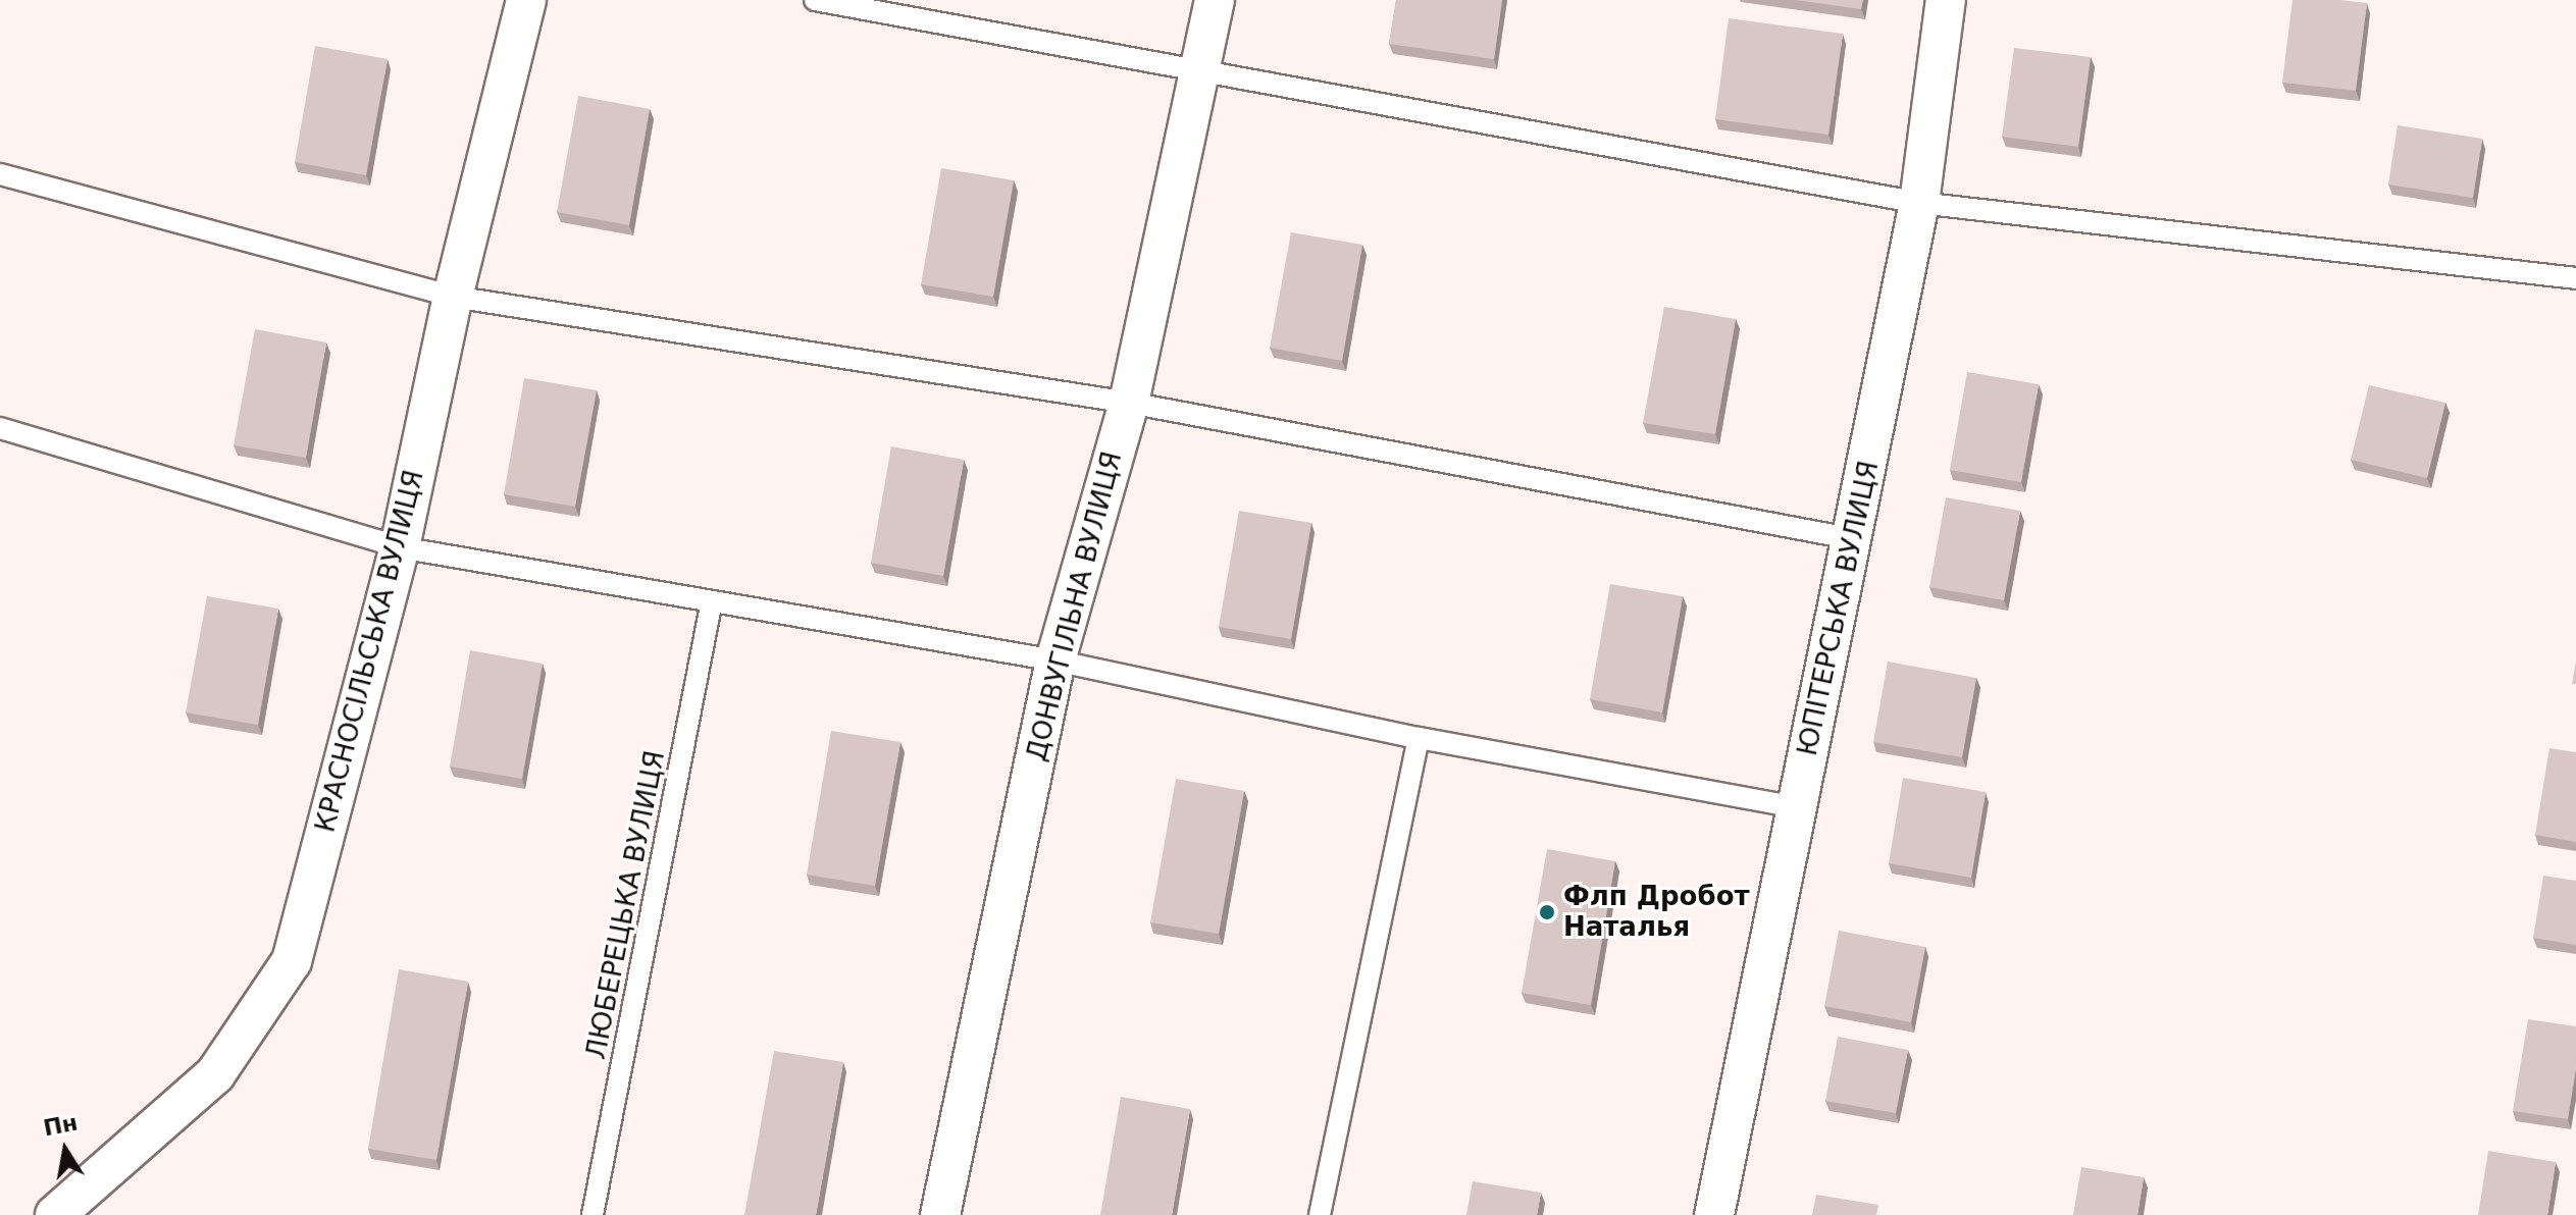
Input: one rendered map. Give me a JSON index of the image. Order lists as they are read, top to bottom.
{
  "streets": {
    "street": ["ДОНВУГІЛЬНА ВУЛИЦЯ", "ЮПІТЕРСЬКА ВУЛИЦЯ", "КРАСНОСІЛЬСЬКА ВУЛИЦЯ"],
    "lane": ["ЛЮБЕРЕЦЬКА ВУЛИЦЯ"]
  },
  "places": ["Флп Дробот Наталья"],
  "north": "top"
}
